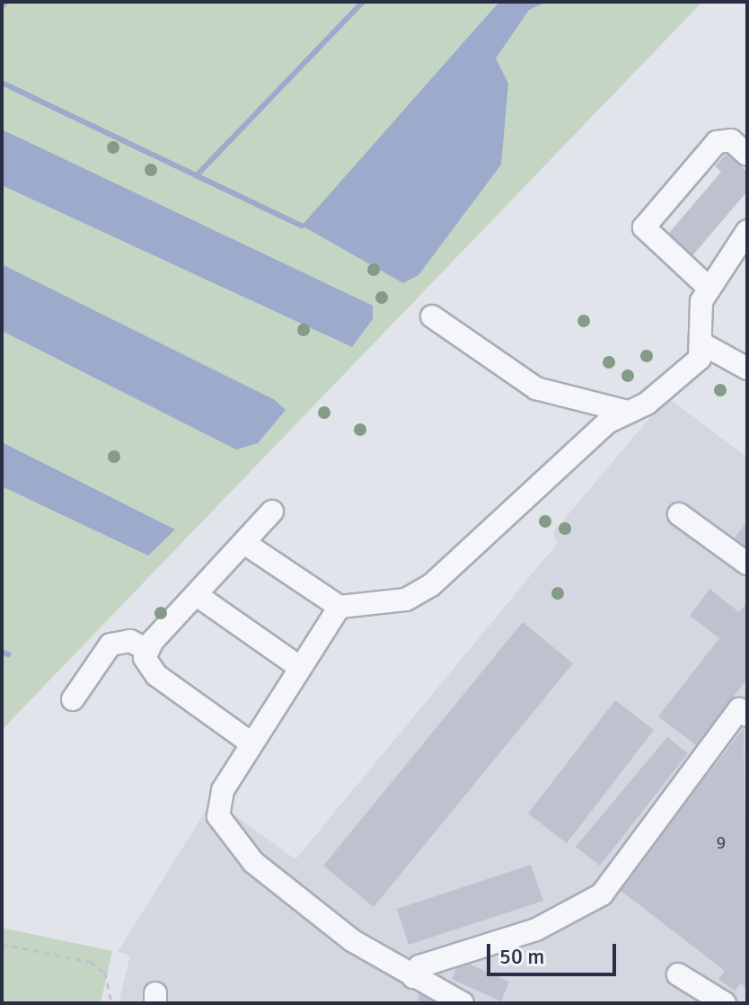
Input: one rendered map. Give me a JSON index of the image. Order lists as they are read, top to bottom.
{
  "house_numbers": ["9"],
  "scale_bar": "50 m"
}
